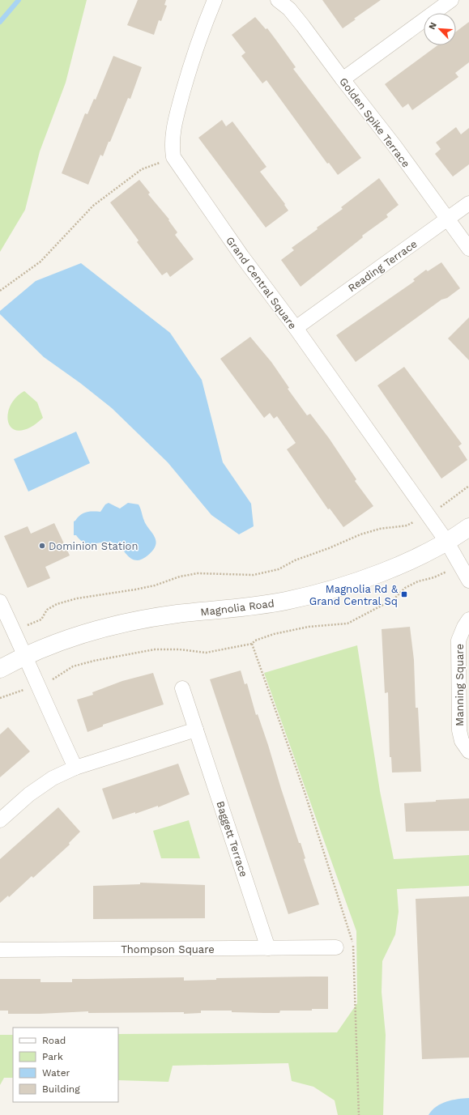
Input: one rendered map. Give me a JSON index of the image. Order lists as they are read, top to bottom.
{
  "streets": {
    "street": [
      "Golden Spike Terrace",
      "Reading Terrace",
      "Grand Central Square",
      "Magnolia Road",
      "Manning Square",
      "Baggett Terrace",
      "Thompson Square"
    ]
  },
  "crossings": [
    ["Golden Spike Terrace", "Reading Terrace"],
    ["Reading Terrace", "Grand Central Square"],
    ["Grand Central Square", "Magnolia Road"],
    ["Baggett Terrace", "Thompson Square"]
  ],
  "places": {
    "other": ["Dominion Station"],
    "transit": ["Magnolia Rd & Grand Central Sq"]
  },
  "legend": [
    "Road",
    "Park",
    "Water",
    "Building"
  ],
  "north": "top left"
}
